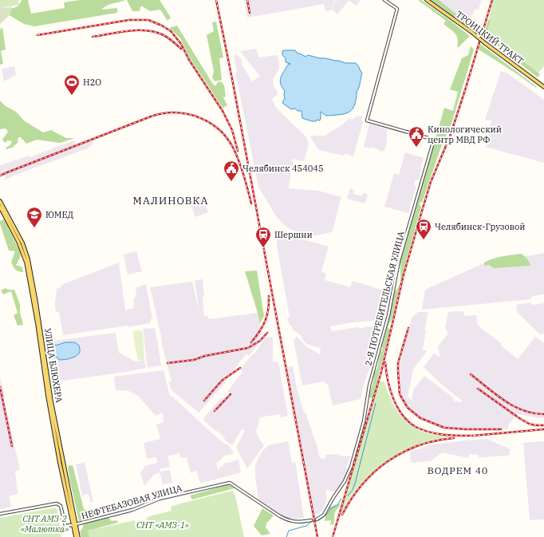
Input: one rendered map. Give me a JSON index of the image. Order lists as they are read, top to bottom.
{
  "streets": {
    "main road": ["ТРОИЦКИЙ ТРАКТ", "УЛИЦА БЛЮХЕРА"],
    "street": ["2-Я ПОТРЕБИТЕЛЬСКАЯ УЛИЦА", "НЕФТЕБАЗОВАЯ УЛИЦА"]
  },
  "crossings": [
    ["УЛИЦА БЛЮХЕРА", "НЕФТЕБАЗОВАЯ УЛИЦА"]
  ],
  "districts": ["МАЛИНОВКА", "ВОДРЕМ 40"],
  "parks": ["СНТ АМЗ-2 «Малютка»", "СНТ «АМЗ-1»"],
  "places": {
    "sports": ["H2O"],
    "public building": ["Кинологический центр МВД РФ", "Челябинск 454045"],
    "school or university": ["ЮМЕД"],
    "station": ["Челябинск-Грузовой", "Шершни"]
  }
}
